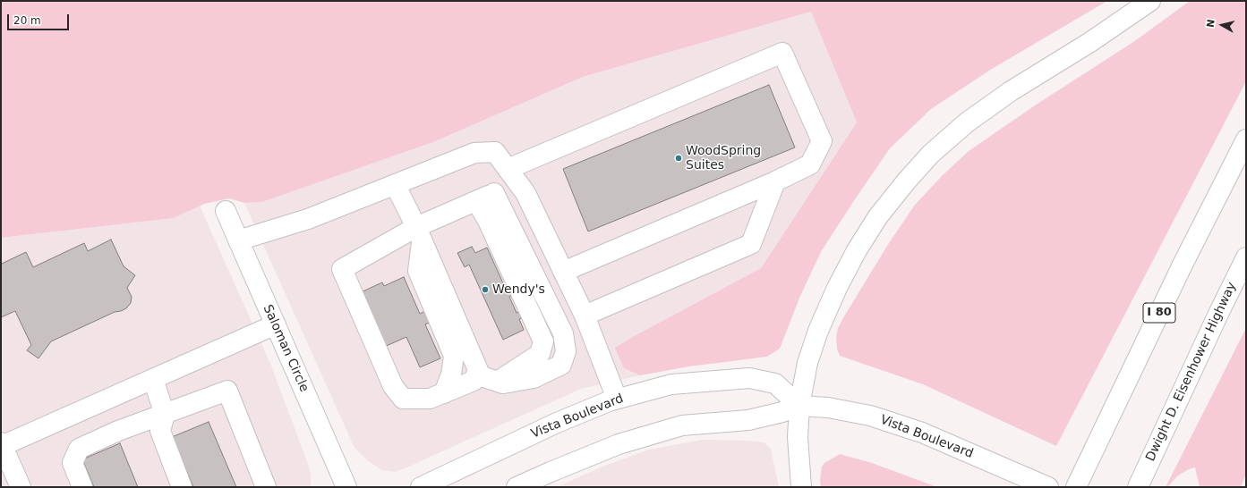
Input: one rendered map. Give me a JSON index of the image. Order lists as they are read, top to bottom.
{
  "streets": {
    "main road": [
      "I 80",
      "Saloman Circle",
      "Dwight D. Eisenhower Highway",
      "Vista Boulevard"
    ]
  },
  "places": ["WoodSpring Suites", "Wendy's"],
  "scale_bar": "20 m",
  "north": "left"
}
